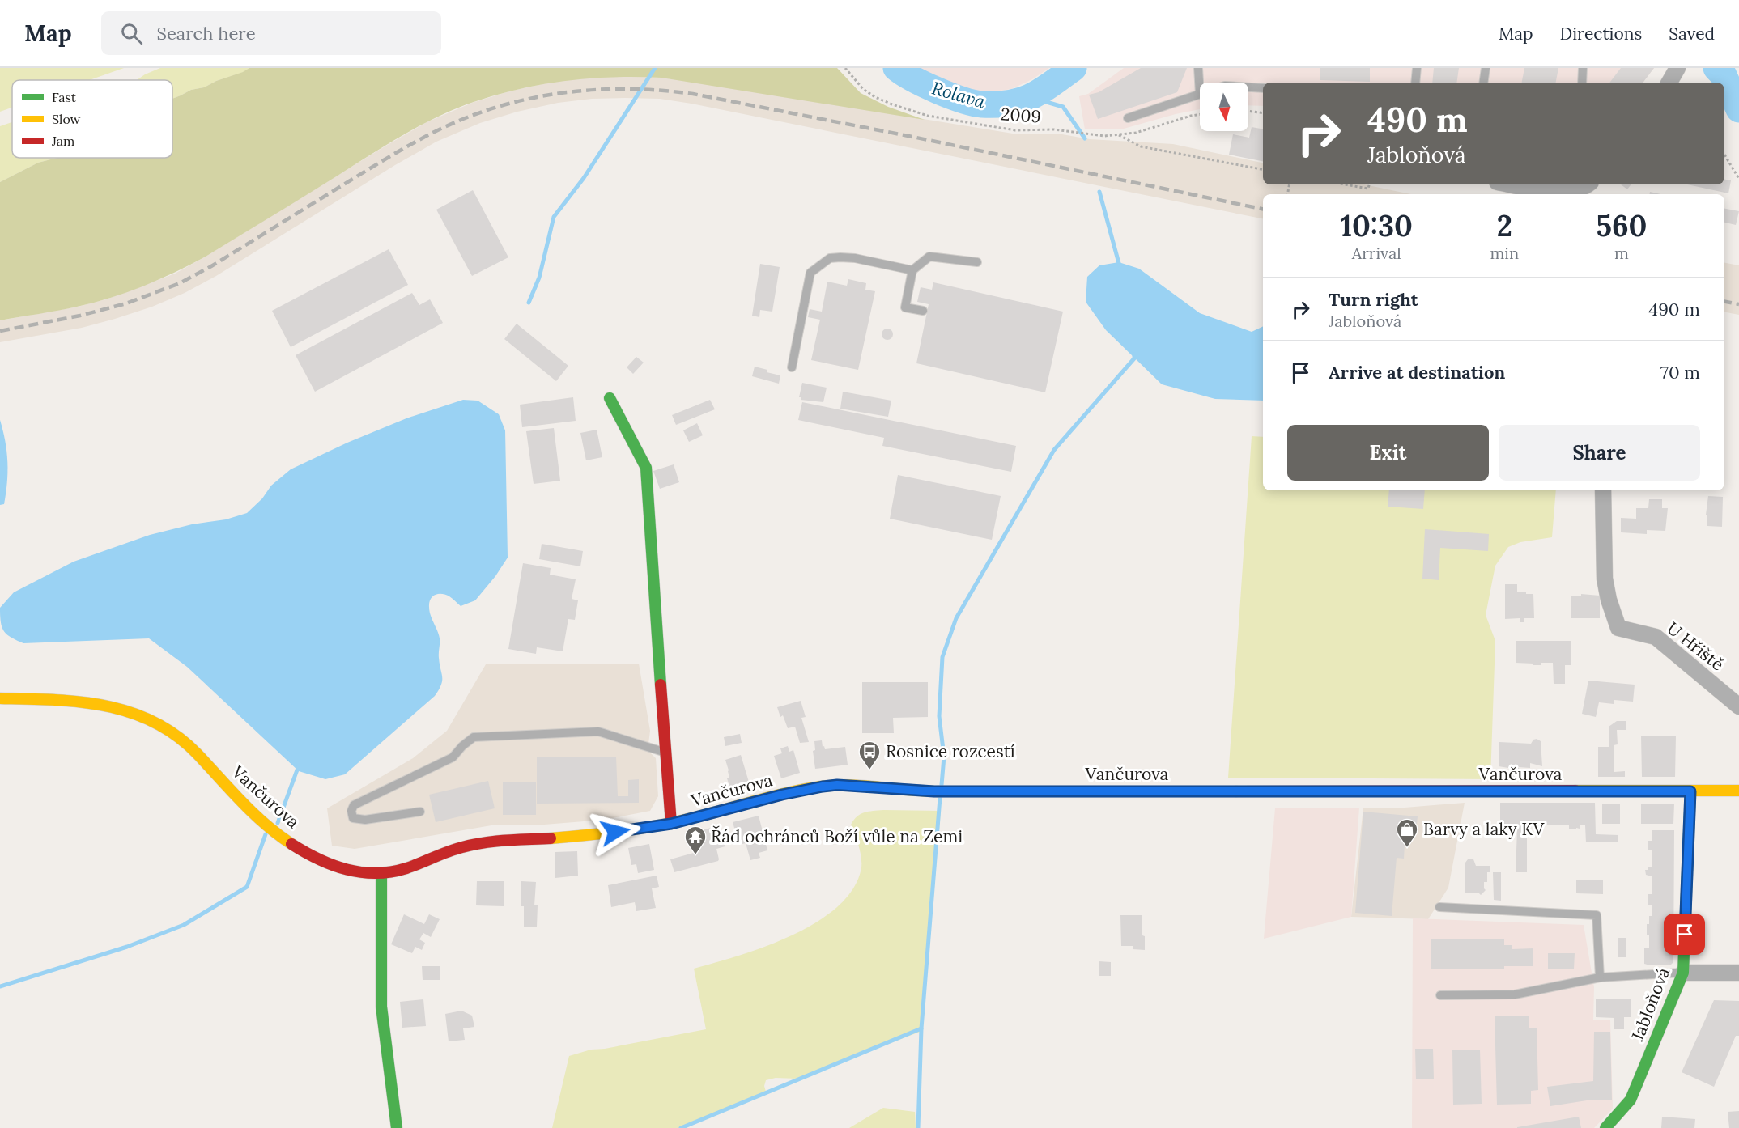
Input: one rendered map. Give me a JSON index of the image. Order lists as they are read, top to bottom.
{
  "streets": {
    "street": ["U Hřiště", "Vančurova", "Jabloňová"],
    "path": ["2009"]
  },
  "crossings": [
    ["Vančurova", "Jabloňová"]
  ],
  "water": ["Rolava"],
  "places": {
    "bus stop": ["Rosnice rozcestí"],
    "shop": ["Barvy a laky KV"],
    "temple": ["Řád ochránců Boží vůle na Zemi"]
  },
  "legend": ["Fast", "Slow", "Jam"],
  "north": "bottom",
  "page": {
    "header": "Map",
    "search": "Search here",
    "nav": ["Map", "Directions", "Saved"],
    "turn": ["490 m", "Jabloňová"],
    "eta": [
      "10:30",
      "Arrival",
      "2",
      "min",
      "560",
      "m"
    ],
    "list": [
      {
        "name": "Turn right",
        "note": "Jabloňová",
        "value": "490 m"
      },
      {
        "name": "Arrive at destination",
        "value": "70 m"
      }
    ],
    "buttons": ["Exit", "Share"]
  }
}
